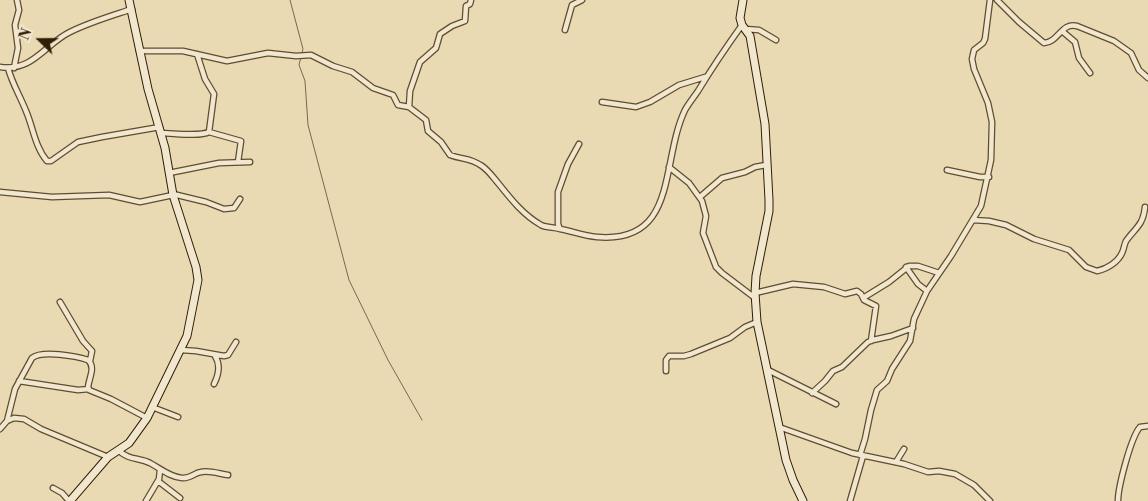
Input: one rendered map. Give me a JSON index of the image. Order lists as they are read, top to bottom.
{
  "north": "left"
}
